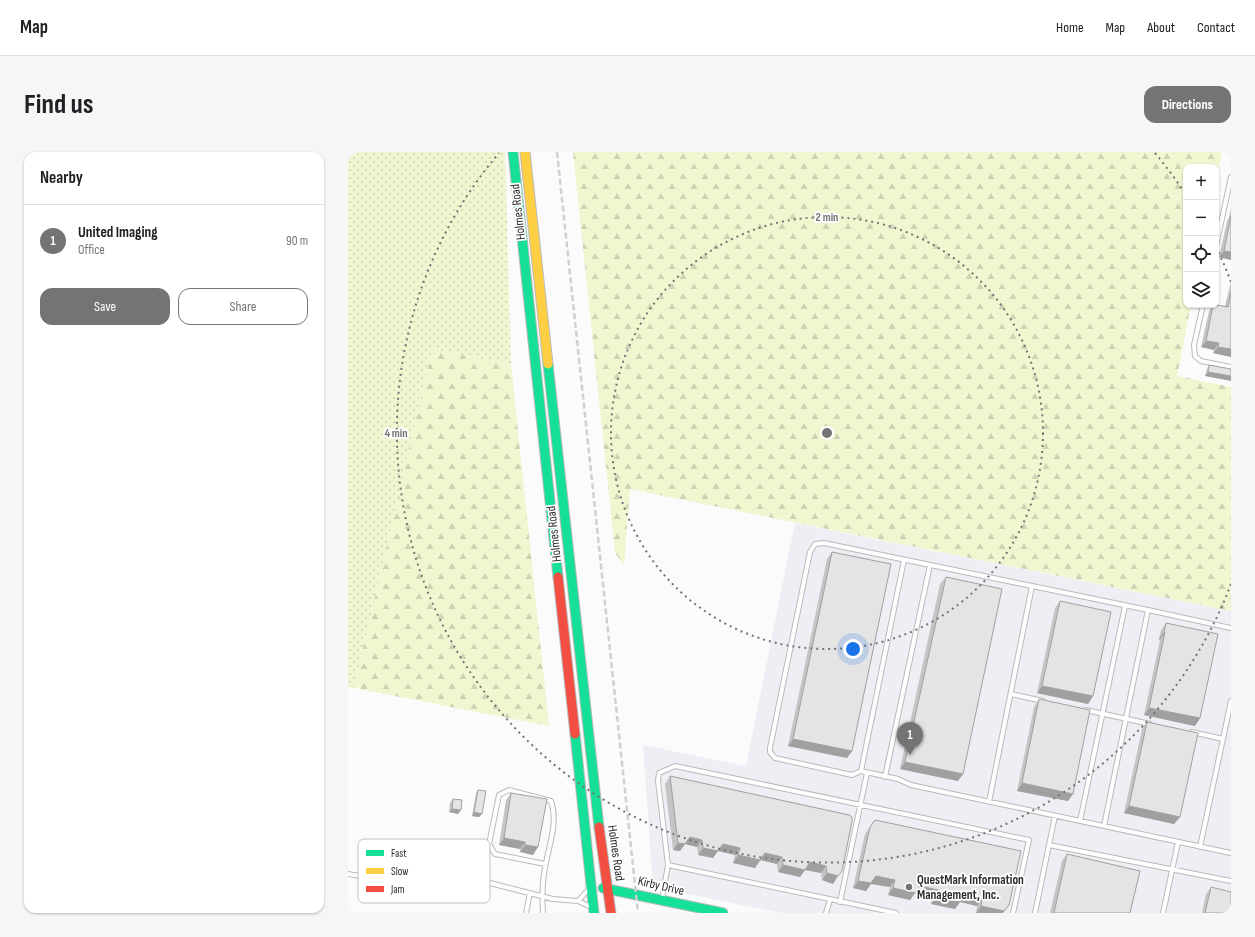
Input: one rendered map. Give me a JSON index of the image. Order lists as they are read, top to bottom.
{
  "streets": {
    "main road": ["Holmes Road", "Kirby Drive"]
  },
  "crossings": [
    ["Holmes Road", "Kirby Drive"]
  ],
  "places": ["QuestMark Information Management, Inc."],
  "legend": ["Fast", "Slow", "Jam"],
  "page": {
    "header": "Map",
    "nav": [
      "Home",
      "Map",
      "About",
      "Contact"
    ],
    "buttons": [
      "Directions",
      ["Save", "Share"]
    ],
    "title": "Find us",
    "heading": "Nearby",
    "map_buttons": ["+", "−"],
    "list": [
      {
        "mark": "1",
        "name": "United Imaging",
        "note": "Office",
        "value": "90 m"
      }
    ],
    "pins": "1"
  },
  "rings": ["2 min", "4 min"]
}
